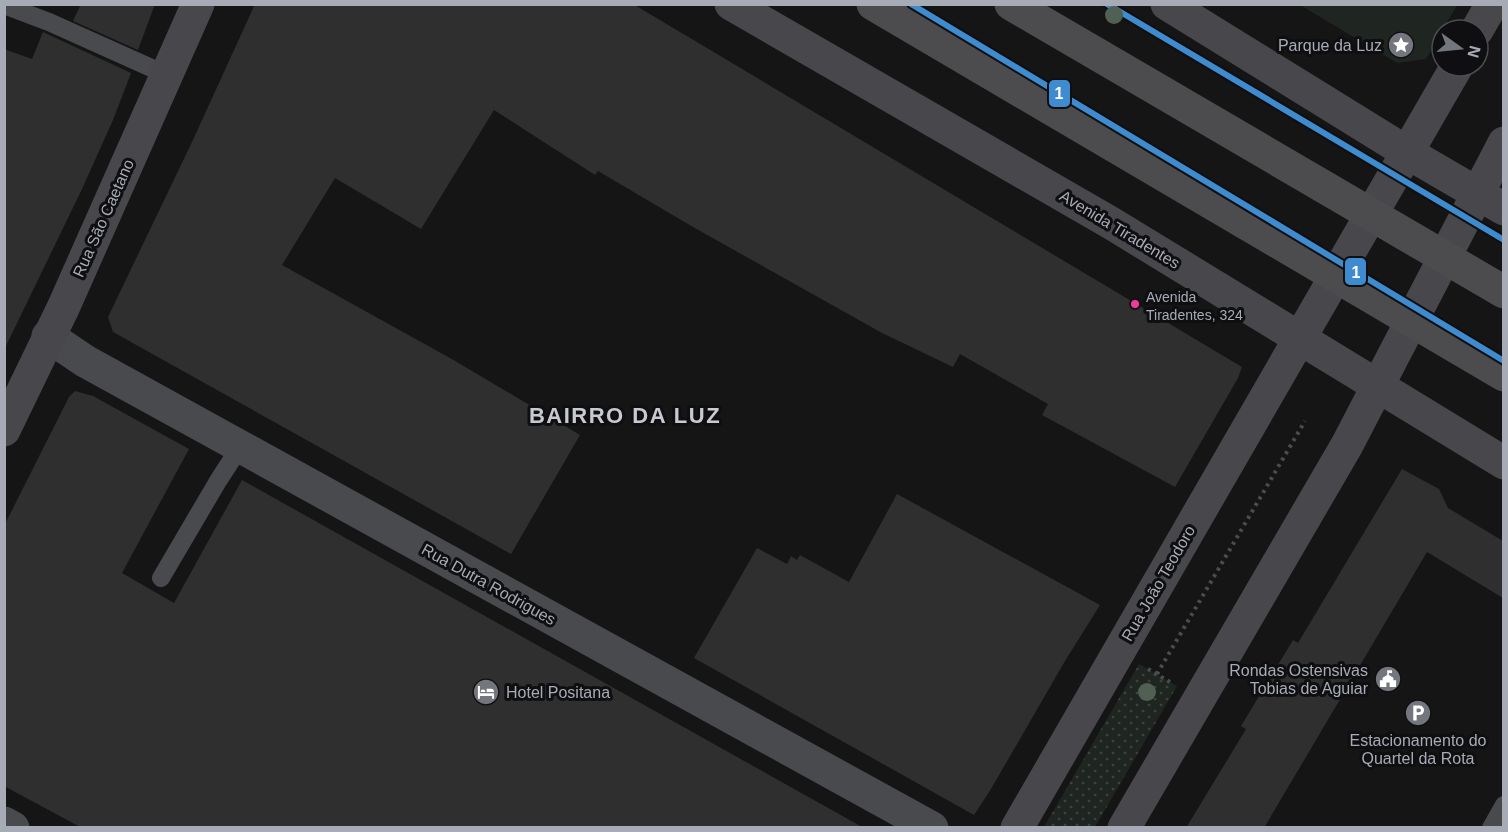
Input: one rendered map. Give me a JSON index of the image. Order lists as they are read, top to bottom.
{
  "streets": {
    "main road": ["Rua São Caetano", "Avenida Tiradentes", "Rua João Teodoro"],
    "street": ["Rua Dutra Rodrigues"]
  },
  "crossings": [
    ["Rua São Caetano", "Rua Dutra Rodrigues"],
    ["Avenida Tiradentes", "Rua João Teodoro"]
  ],
  "districts": ["BAIRRO DA LUZ"],
  "places": {
    "place": ["Parque da Luz"],
    "other": ["Avenida Tiradentes, 324"],
    "public building": ["Rondas Ostensivas Tobias de Aguiar"],
    "hotel": ["Hotel Positana"],
    "parking": ["Estacionamento do Quartel da Rota"]
  },
  "lines": ["transit line 1"],
  "north": "right"
}
